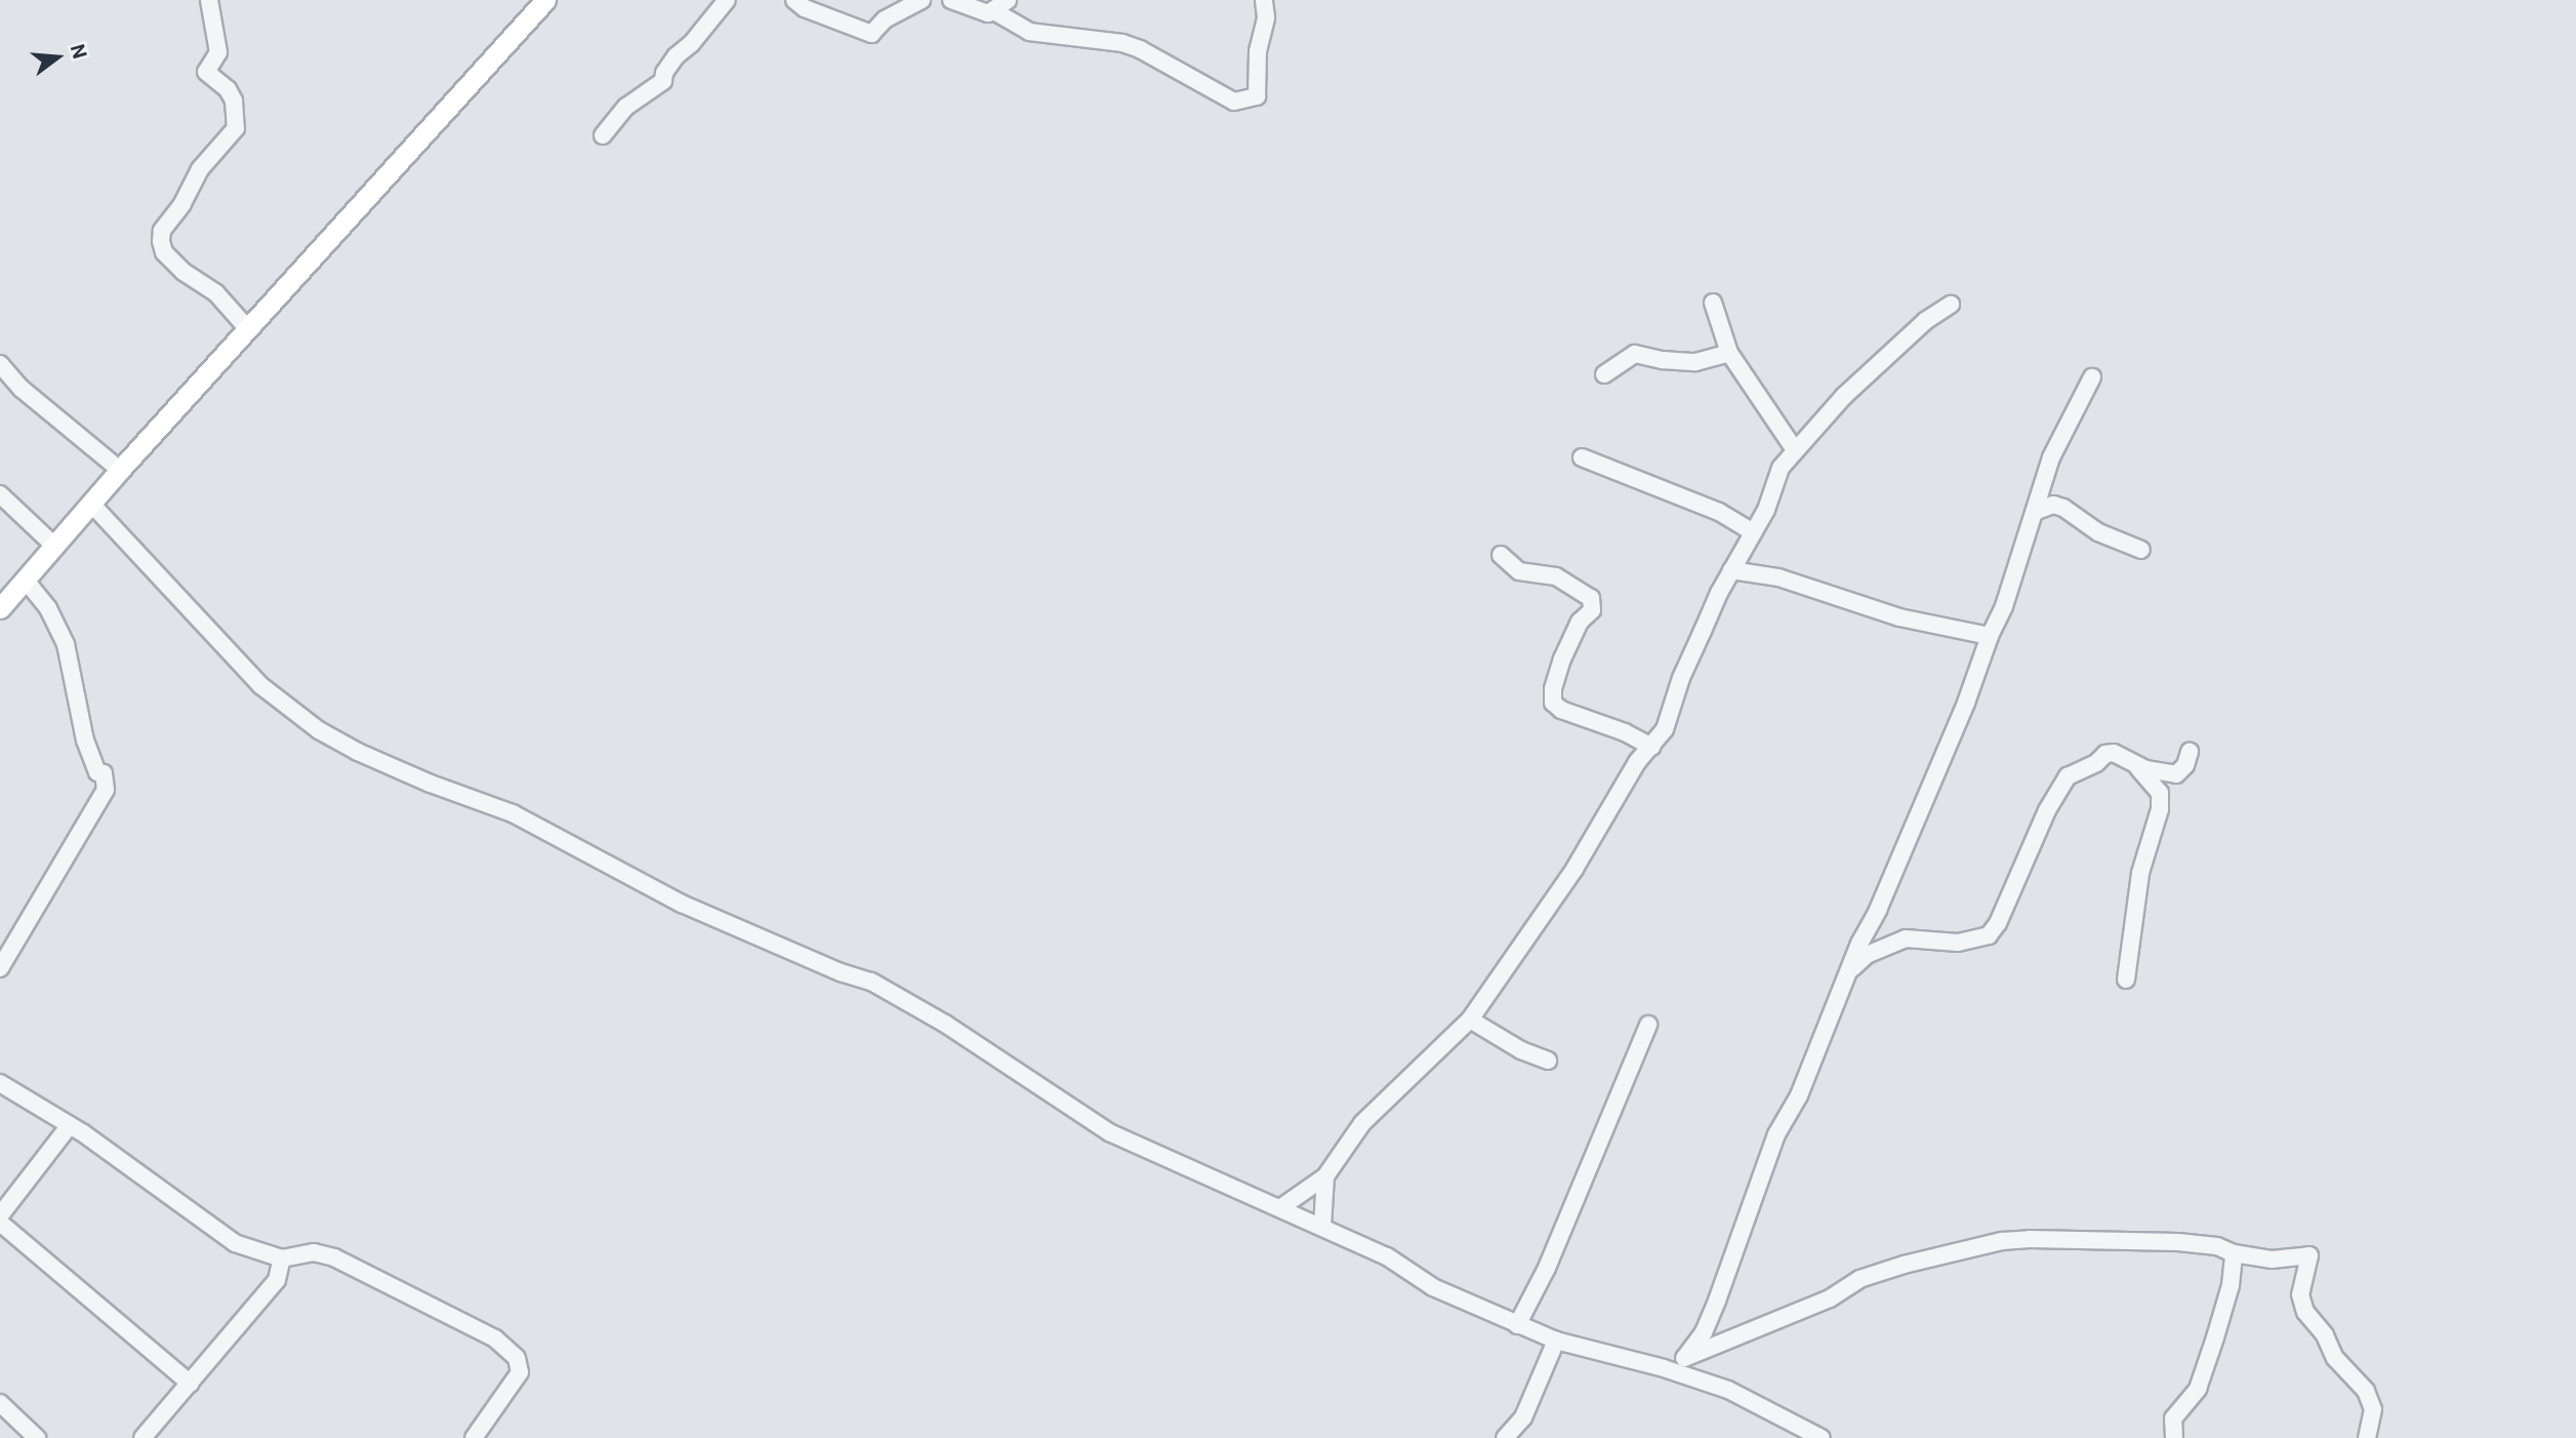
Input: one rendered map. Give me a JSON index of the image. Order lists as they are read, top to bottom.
{
  "north": "right"
}
